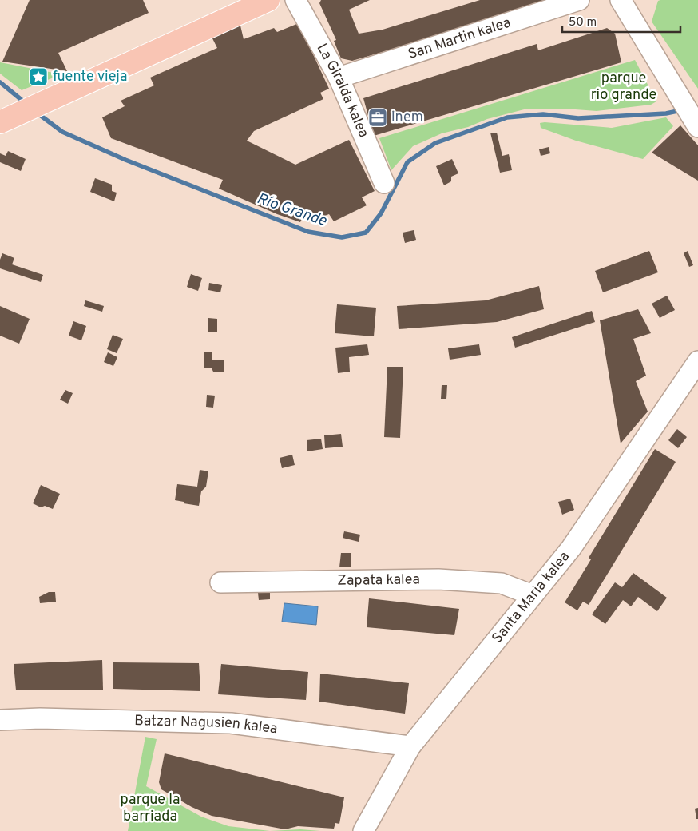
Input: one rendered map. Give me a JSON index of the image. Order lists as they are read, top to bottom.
{
  "streets": {
    "street": [
      "San Martin kalea",
      "La Giralda kalea",
      "Zapata kalea",
      "Santa Maria kalea",
      "Batzar Nagusien kalea"
    ]
  },
  "crossings": [
    ["San Martin kalea", "La Giralda kalea"],
    ["Zapata kalea", "Santa Maria kalea"],
    ["Santa Maria kalea", "Batzar Nagusien kalea"]
  ],
  "water": ["Río Grande"],
  "parks": ["parque rio grande", "parque la barriada"],
  "places": {
    "place": ["fuente vieja"],
    "office": ["inem"]
  },
  "scale_bar": "50 m"
}
